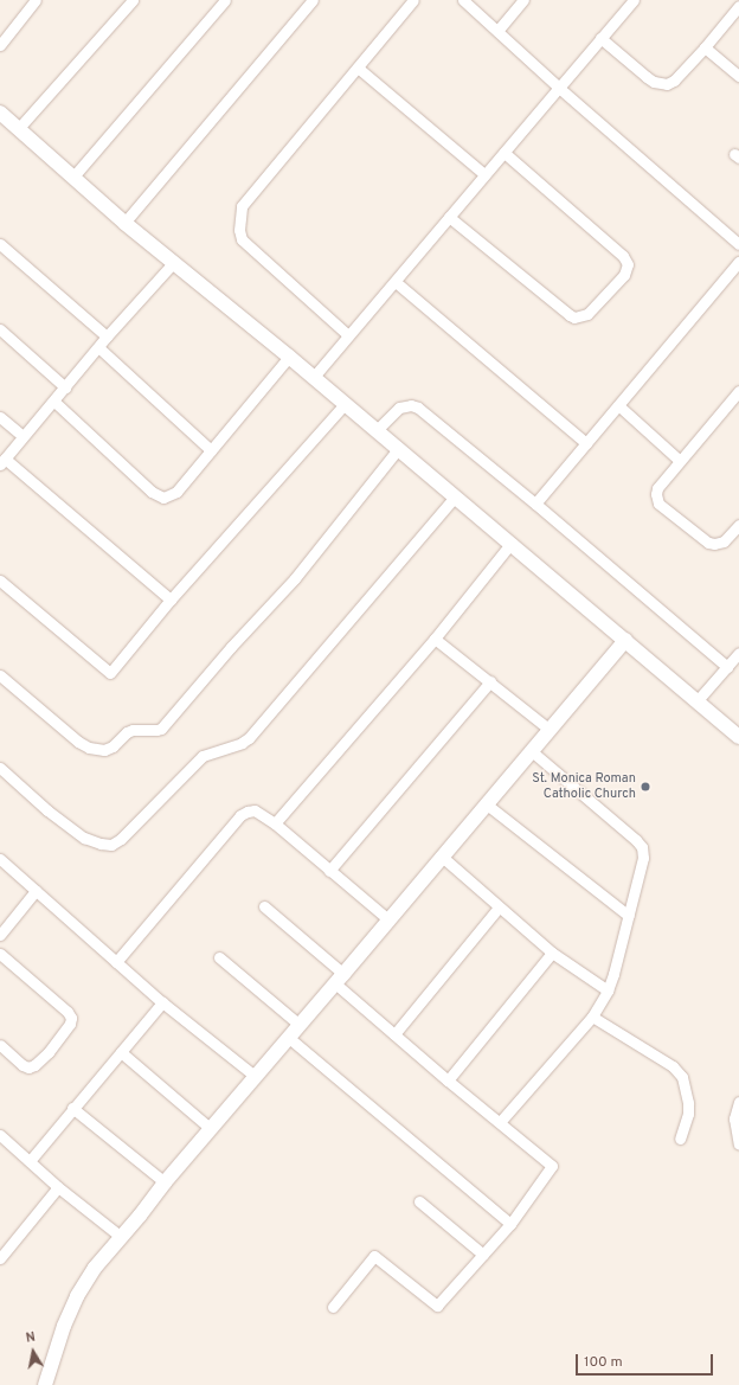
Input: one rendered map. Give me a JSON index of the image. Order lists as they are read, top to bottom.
{
  "places": ["St. Monica Roman Catholic Church"],
  "scale_bar": "100 m",
  "north": "top"
}
